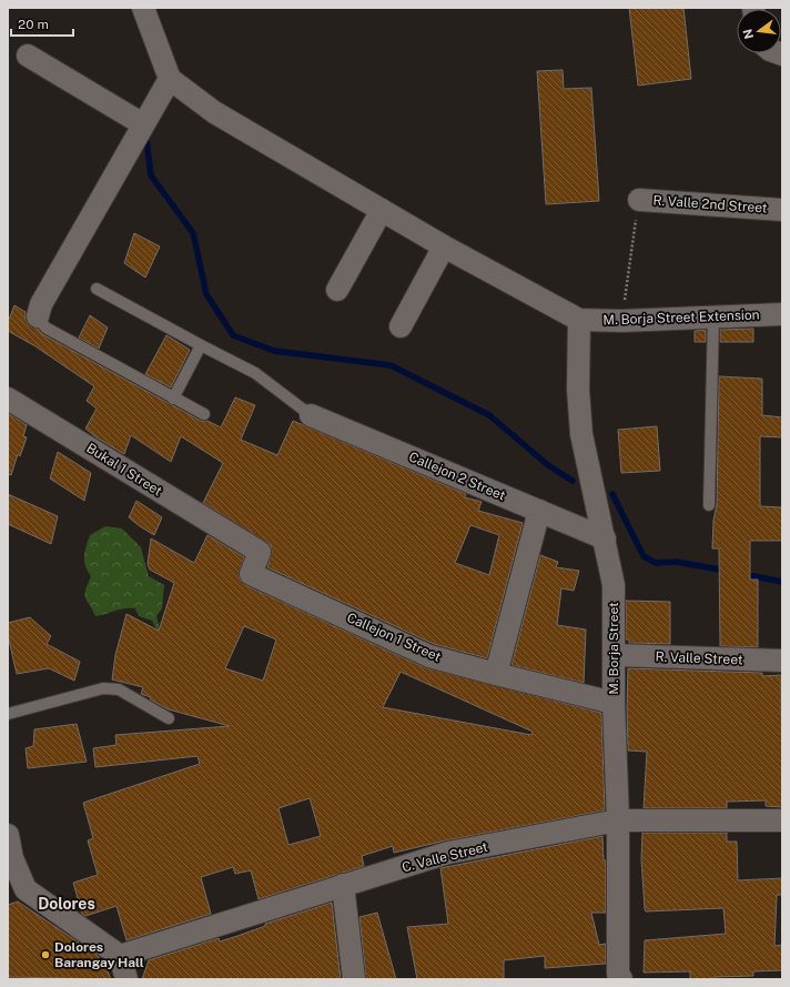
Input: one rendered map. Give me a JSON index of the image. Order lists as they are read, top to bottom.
{
  "streets": {
    "street": [
      "R. Valle 2nd Street",
      "M. Borja Street Extension",
      "Bukal 1 Street",
      "Callejon 2 Street",
      "Callejon 1 Street",
      "M. Borja Street",
      "R. Valle Street",
      "C. Valle Street"
    ]
  },
  "crossings": [
    ["M. Borja Street Extension", "M. Borja Street"],
    ["Bukal 1 Street", "Callejon 1 Street"],
    ["Callejon 2 Street", "M. Borja Street"],
    ["Callejon 1 Street", "M. Borja Street"],
    ["M. Borja Street", "R. Valle Street"],
    ["M. Borja Street", "C. Valle Street"]
  ],
  "districts": ["Dolores"],
  "places": ["Dolores Barangay Hall"],
  "scale_bar": "20 m",
  "north": "left"
}
